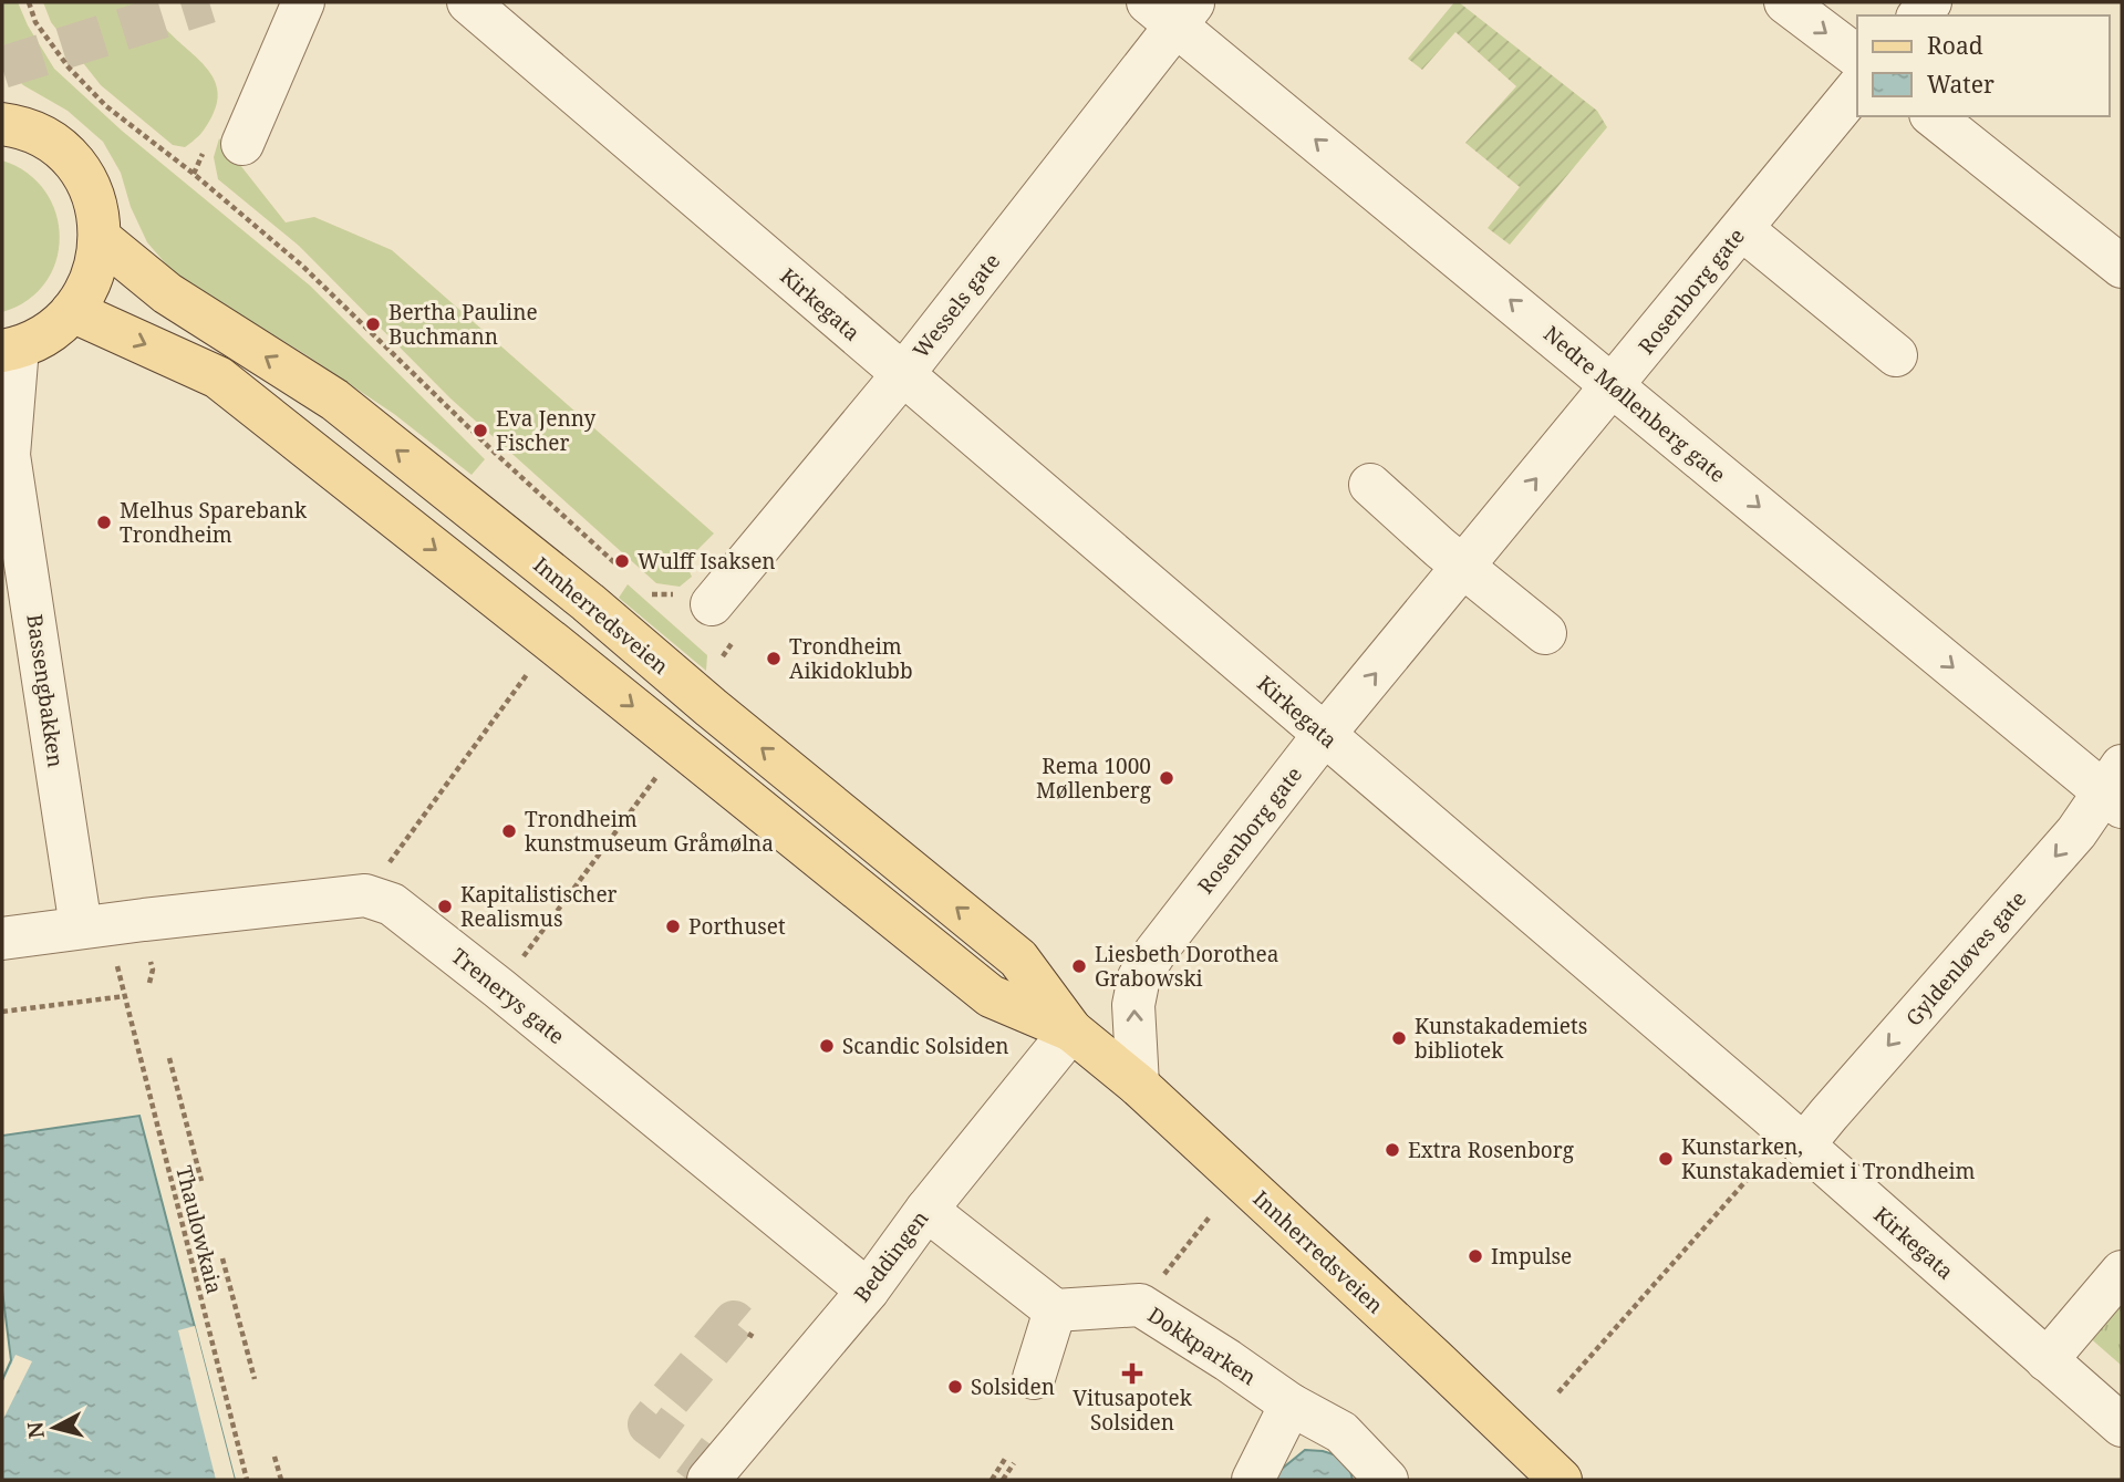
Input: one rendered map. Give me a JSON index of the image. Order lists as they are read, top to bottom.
{
  "streets": {
    "main road": ["Innherredsveien"],
    "street": [
      "Rosenborg gate",
      "Kirkegata",
      "Wessels gate",
      "Nedre Møllenberg gate",
      "Bassengbakken",
      "Gyldenløves gate",
      "Trenerys gate",
      "Beddingen",
      "Dokkparken"
    ],
    "path": ["Thaulowkaia"]
  },
  "crossings": [
    ["Rosenborg gate", "Kirkegata"],
    ["Rosenborg gate", "Nedre Møllenberg gate"],
    ["Rosenborg gate", "Innherredsveien"],
    ["Kirkegata", "Wessels gate"],
    ["Kirkegata", "Gyldenløves gate"],
    ["Wessels gate", "Nedre Møllenberg gate"],
    ["Nedre Møllenberg gate", "Gyldenløves gate"],
    ["Innherredsveien", "Beddingen"],
    ["Trenerys gate", "Beddingen"]
  ],
  "one_way": ["Rosenborg gate", "Gyldenløves gate"],
  "places": {
    "other": [
      "Bertha Pauline Buchmann",
      "Eva Jenny Fischer",
      "Melhus Sparebank Trondheim",
      "Wulff Isaksen",
      "Trondheim Aikidoklubb",
      "Rema 1000 Møllenberg",
      "Trondheim kunstmuseum Gråmølna",
      "Kapitalistischer Realismus",
      "Porthuset",
      "Liesbeth Dorothea Grabowski",
      "Kunstakademiets bibliotek",
      "Scandic Solsiden",
      "Extra Rosenborg",
      "Kunstarken, Kunstakademiet i Trondheim",
      "Impulse",
      "Solsiden"
    ],
    "health": ["Vitusapotek Solsiden"]
  },
  "legend": ["Road", "Water"],
  "north": "left"
}
